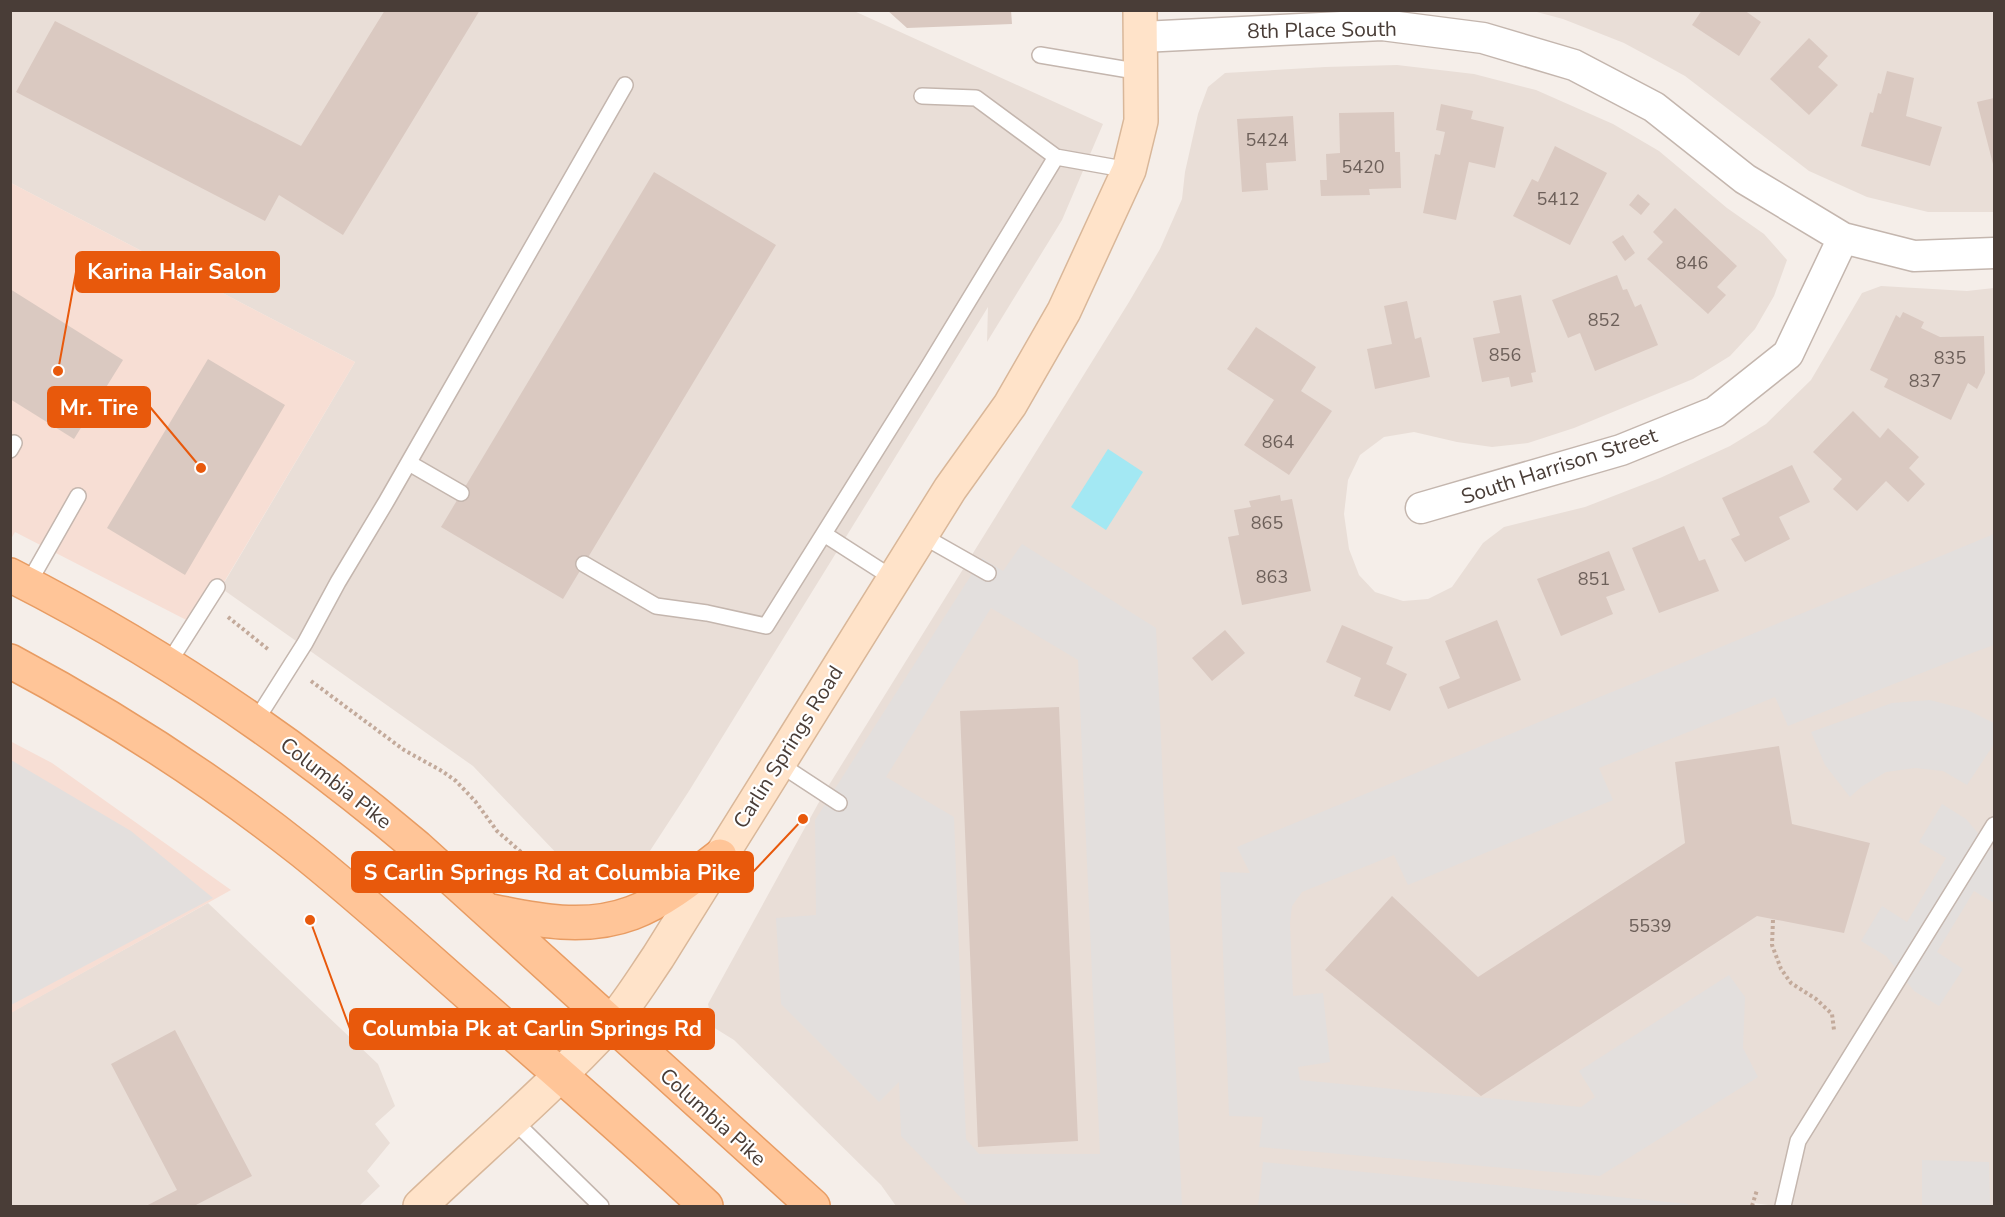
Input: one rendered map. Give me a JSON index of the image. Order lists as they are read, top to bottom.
{
  "streets": {
    "main road": ["Carlin Springs Road", "Columbia Pike"],
    "street": ["8th Place South", "South Harrison Street"]
  },
  "crossings": [
    ["8th Place South", "South Harrison Street"],
    ["8th Place South", "Carlin Springs Road"],
    ["Carlin Springs Road", "Columbia Pike"]
  ],
  "places": [
    "Karina Hair Salon",
    "Mr. Tire",
    "S Carlin Springs Rd at Columbia Pike",
    "Columbia Pk at Carlin Springs Rd"
  ],
  "house_numbers": [
    "5424",
    "5420",
    "5412",
    "846",
    "852",
    "856",
    "835",
    "837",
    "864",
    "865",
    "863",
    "851",
    "5539"
  ]
}
